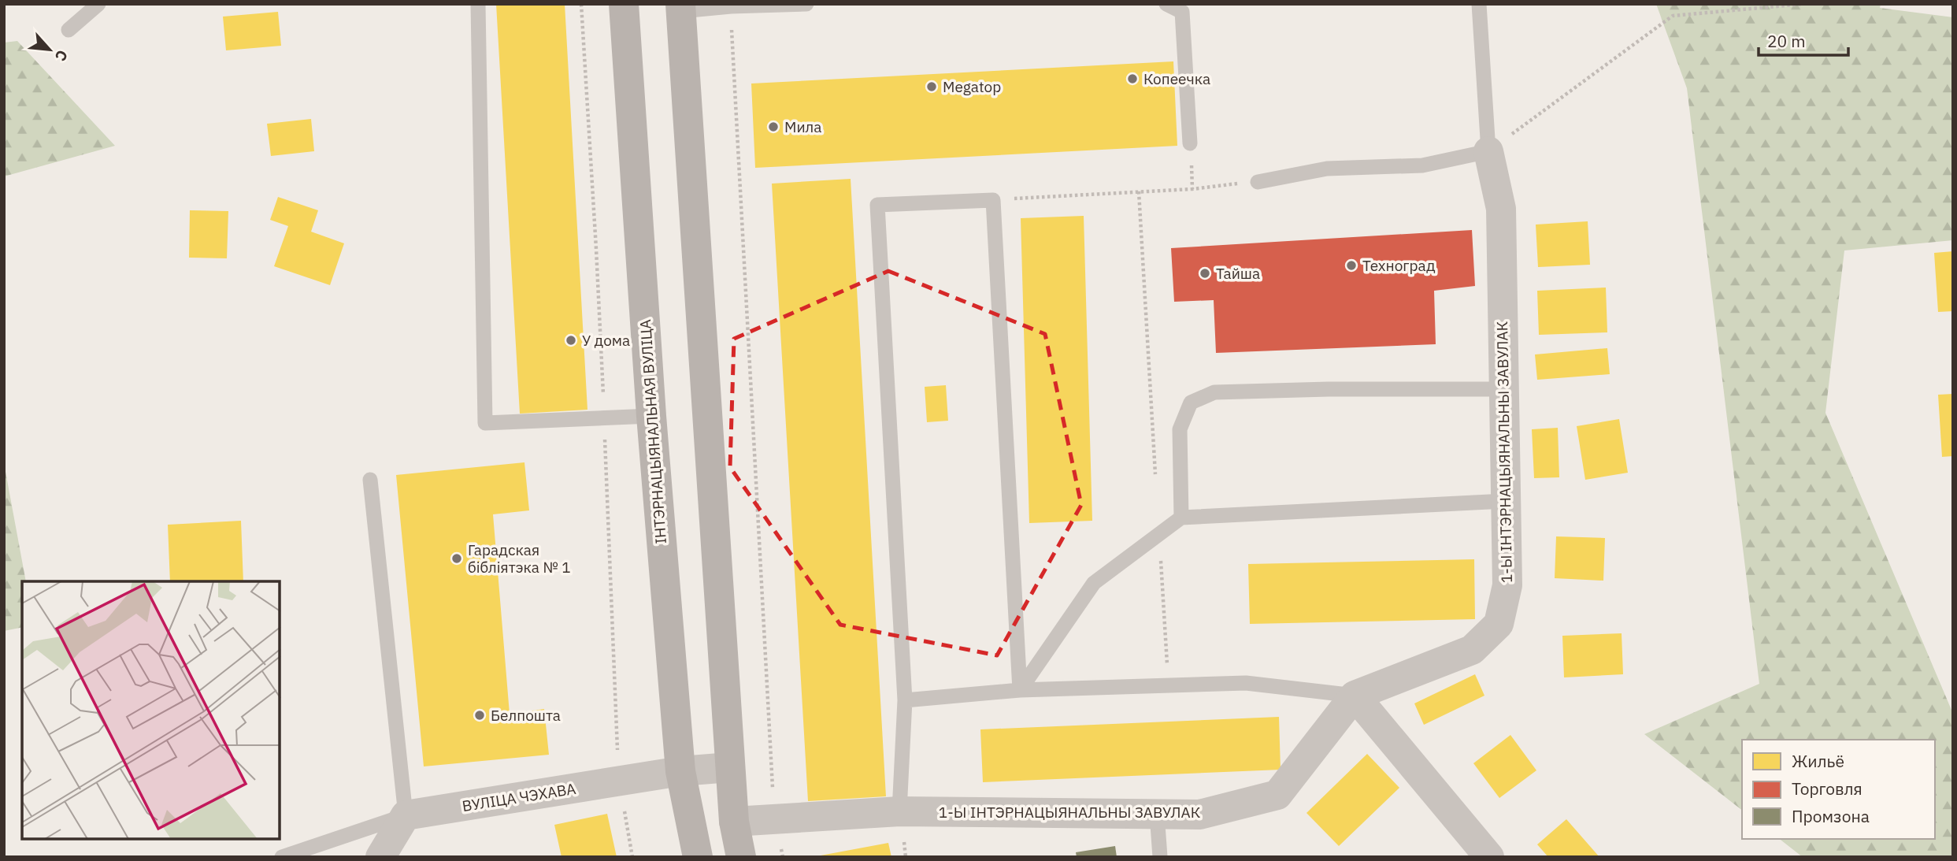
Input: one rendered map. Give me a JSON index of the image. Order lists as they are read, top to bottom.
{
  "streets": {
    "main road": ["ІНТЭРНАЦЫЯНАЛЬНАЯ ВУЛІЦА"],
    "street": ["1-Ы ІНТЭРНАЦЫЯНАЛЬНЫ ЗАВУЛАК", "ВУЛІЦА ЧЭХАВА"]
  },
  "crossings": [
    ["ІНТЭРНАЦЫЯНАЛЬНАЯ ВУЛІЦА", "ВУЛІЦА ЧЭХАВА"]
  ],
  "places": [
    "Копеечка",
    "Megatop",
    "Мила",
    "Техноград",
    "Тайша",
    "У дома",
    "Гарадская бібліятэка № 1",
    "Белпошта"
  ],
  "legend": ["Жильё", "Торговля", "Промзона"],
  "scale_bar": "20 m",
  "north": "bottom right"
}
